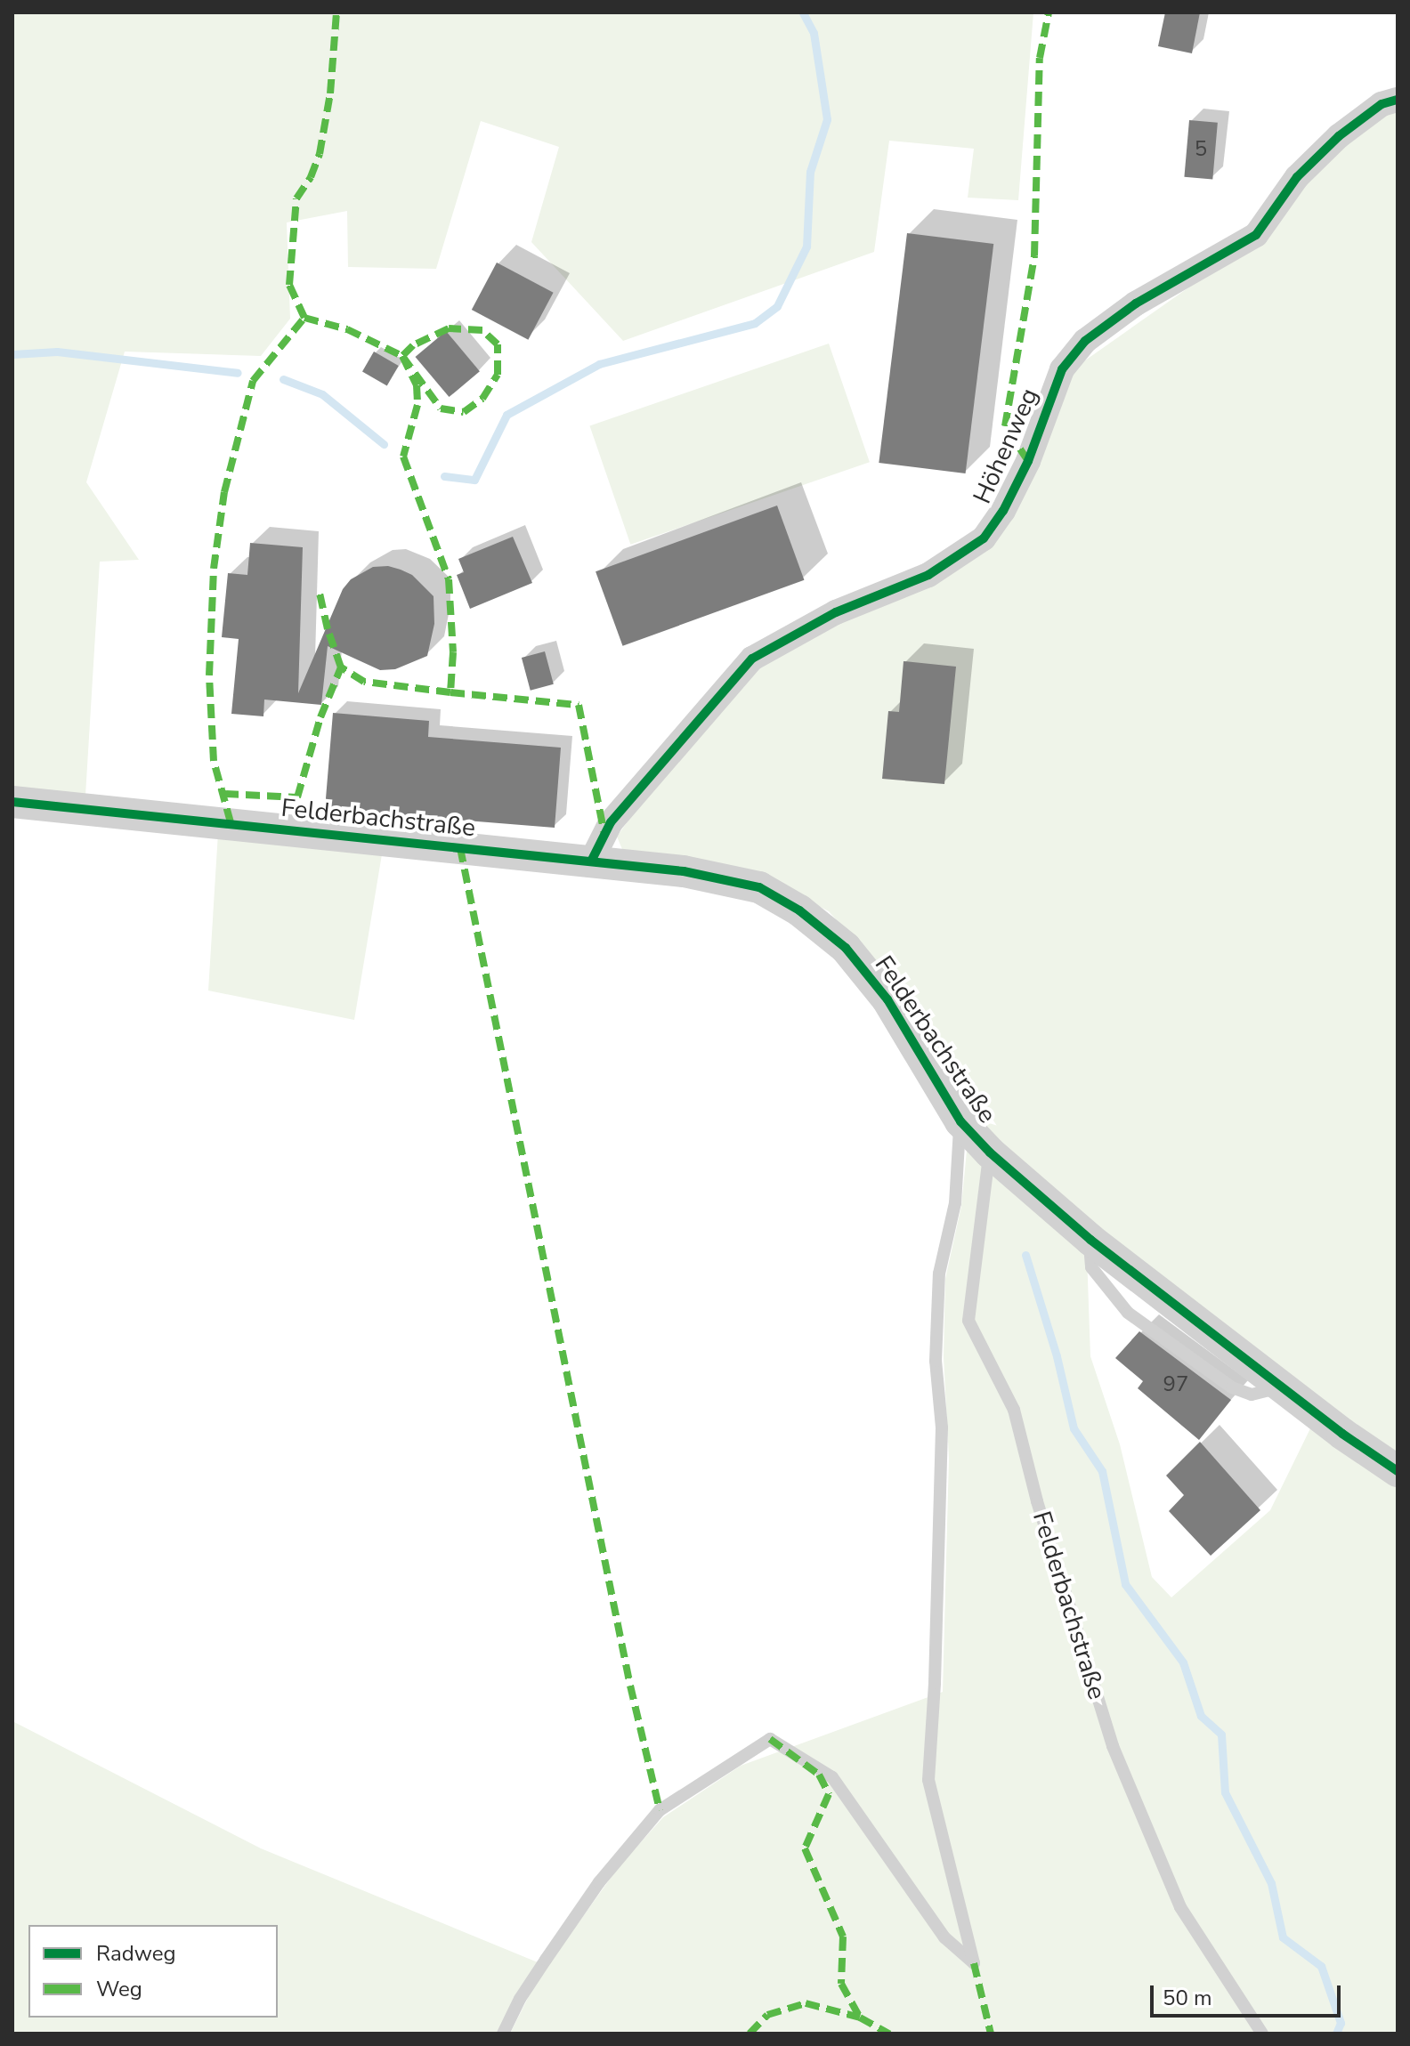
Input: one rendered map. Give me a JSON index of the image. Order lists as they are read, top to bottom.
{
  "streets": {
    "street": ["Höhenweg", "Felderbachstraße"]
  },
  "crossings": [
    ["Höhenweg", "Felderbachstraße"]
  ],
  "house_numbers": ["5", "97"],
  "legend": ["Radweg", "Weg"],
  "scale_bar": "50 m"
}
